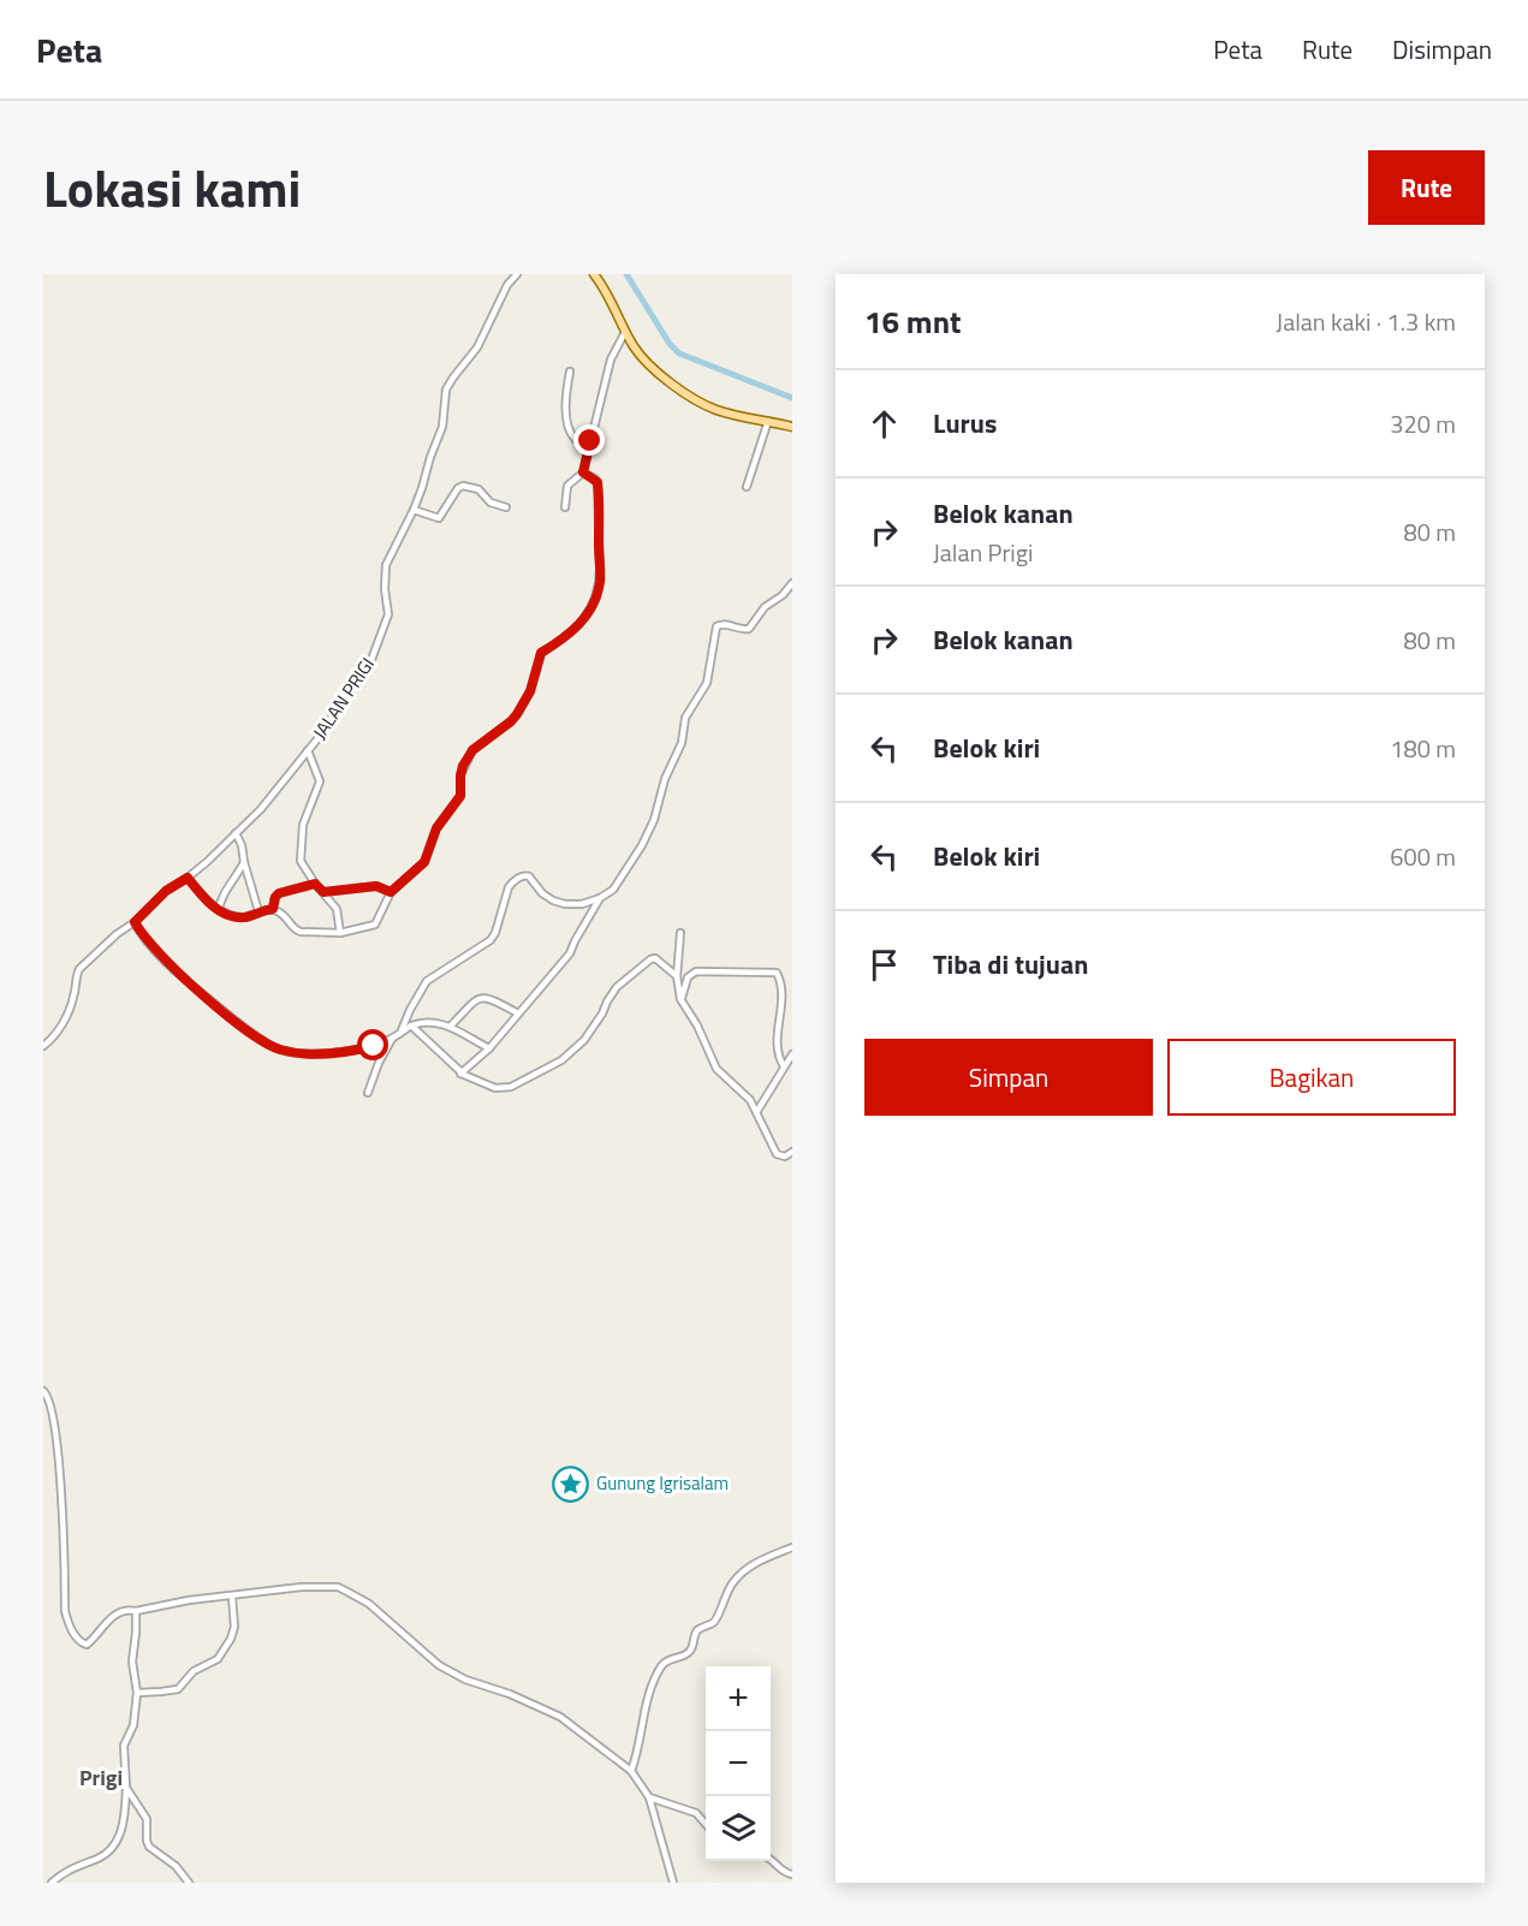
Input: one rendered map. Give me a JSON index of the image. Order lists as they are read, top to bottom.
{
  "streets": {
    "street": ["JALAN PRIGI"]
  },
  "districts": ["Prigi"],
  "places": {
    "place": ["Gunung Igrisalam"]
  },
  "page": {
    "header": "Peta",
    "nav": ["Peta", "Rute", "Disimpan"],
    "title": "Lokasi kami",
    "buttons": [
      "Rute",
      ["Simpan", "Bagikan"]
    ],
    "heading": ["16 mnt", "Jalan kaki · 1.3 km"],
    "list": [
      ["Lurus", "320 m"],
      ["Belok kanan", "Jalan Prigi", "80 m"],
      ["Belok kanan", "80 m"],
      ["Belok kiri", "180 m"],
      ["Belok kiri", "600 m"],
      "Tiba di tujuan"
    ],
    "map_buttons": ["+", "−"]
  }
}
